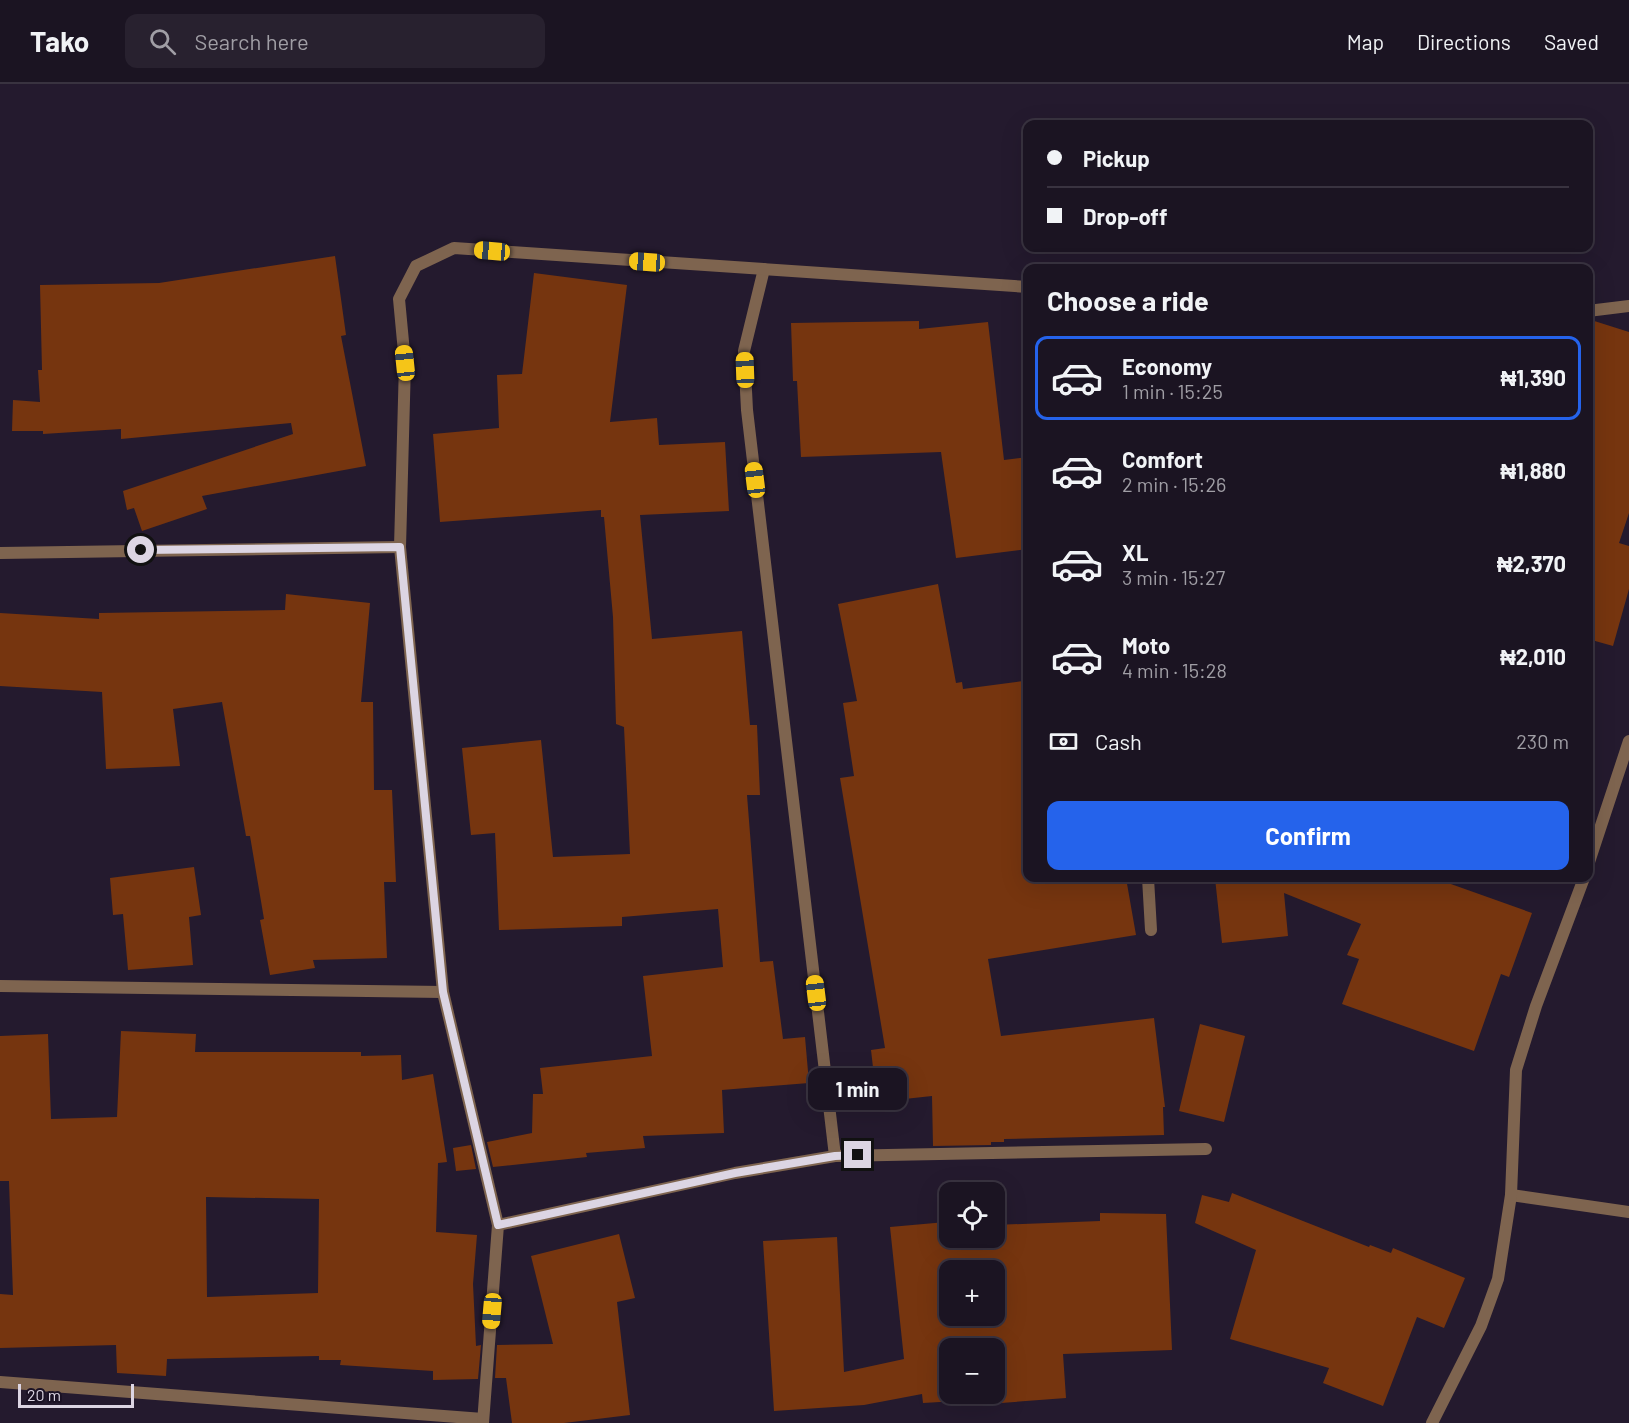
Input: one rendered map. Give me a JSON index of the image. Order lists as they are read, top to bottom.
{
  "scale_bar": "20 m",
  "page": {
    "header": "Tako",
    "search": "Search here",
    "nav": ["Map", "Directions", "Saved"],
    "banner": ["Pickup", "Drop-off"],
    "heading": "Choose a ride",
    "list": [
      {
        "name": "Economy",
        "note": "1 min · 15:25",
        "value": "₦1,390"
      },
      {
        "name": "Comfort",
        "note": "2 min · 15:26",
        "value": "₦1,880"
      },
      {
        "name": "XL",
        "note": "3 min · 15:27",
        "value": "₦2,370"
      },
      {
        "name": "Moto",
        "note": "4 min · 15:28",
        "value": "₦2,010"
      }
    ],
    "pay": ["Cash", "230 m"],
    "buttons": "Confirm",
    "bubble": "1 min",
    "map_buttons": ["+", "−"],
    "scale": "20 m"
  }
}
